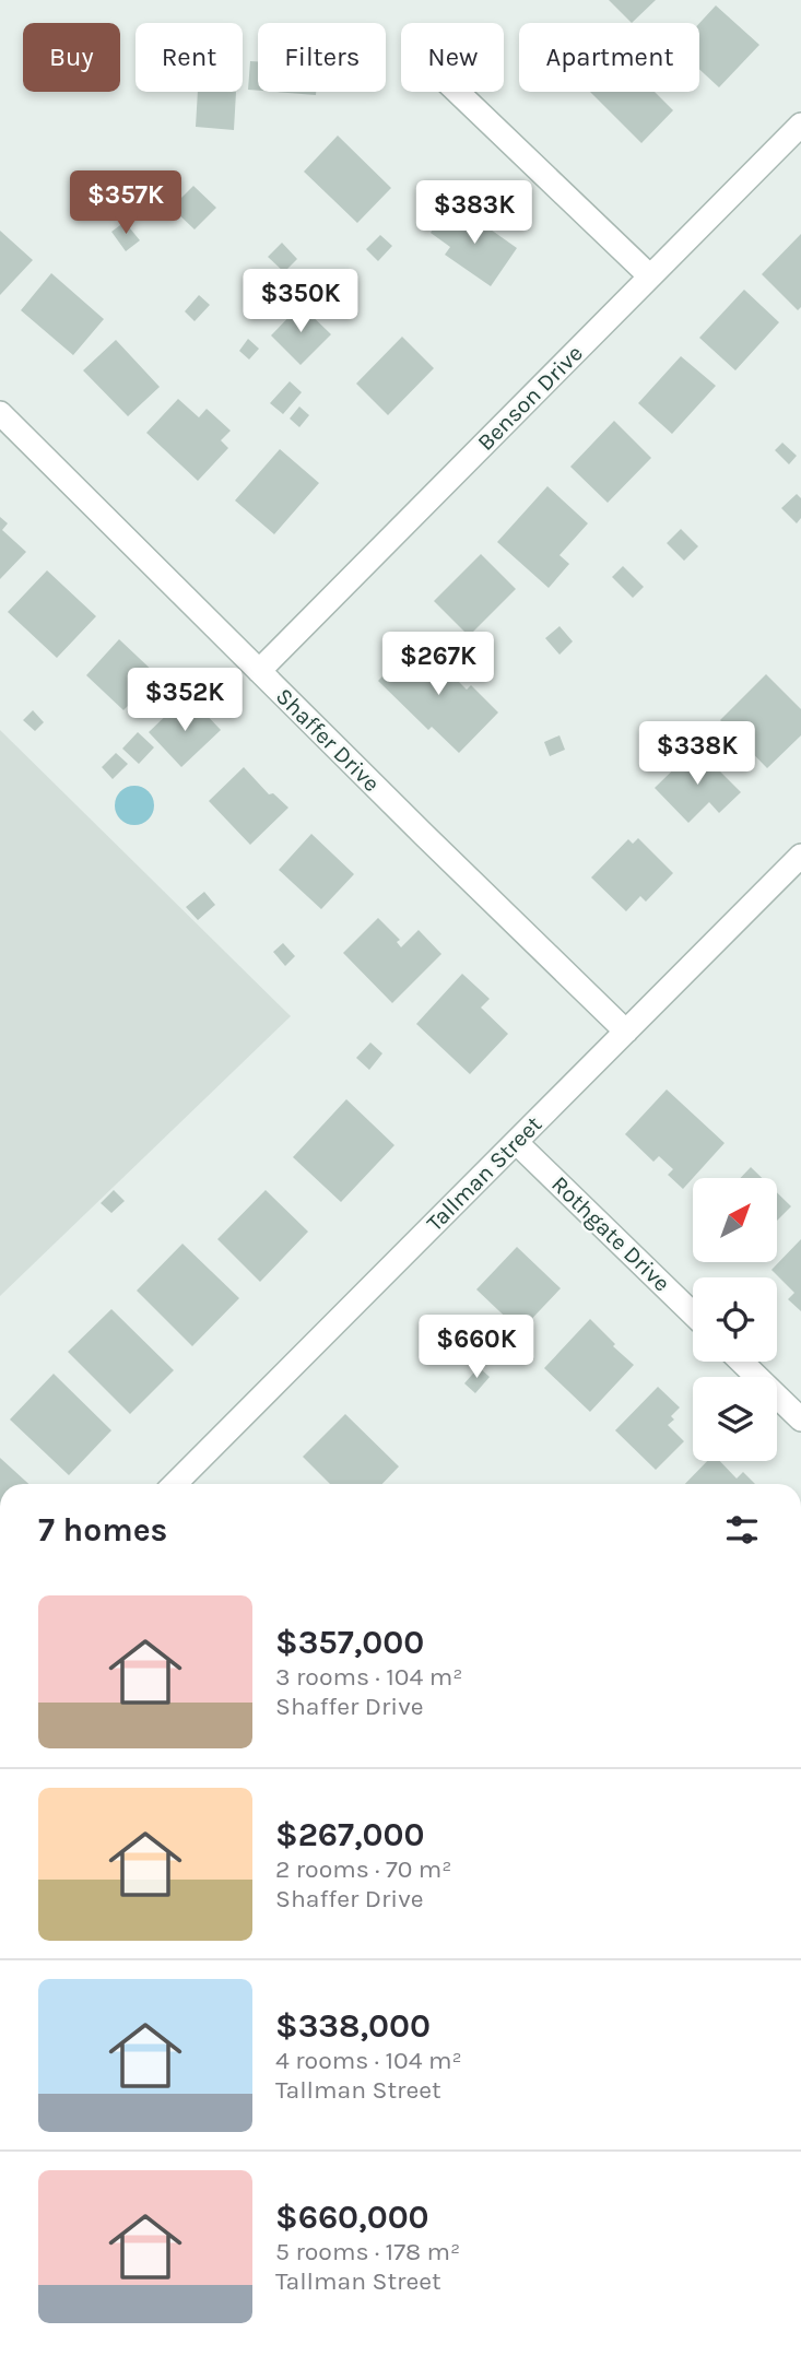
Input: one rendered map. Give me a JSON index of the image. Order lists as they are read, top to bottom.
{
  "streets": {
    "street": [
      "Benson Drive",
      "Shaffer Drive",
      "Tallman Street",
      "Rothgate Drive"
    ]
  },
  "crossings": [
    ["Benson Drive", "Shaffer Drive"],
    ["Shaffer Drive", "Tallman Street"],
    ["Tallman Street", "Rothgate Drive"]
  ],
  "north": "top right",
  "page": {
    "chip": [
      "Buy",
      "Rent",
      "Filters",
      "New",
      "Apartment"
    ],
    "price": [
      "$357K",
      "$383K",
      "$350K",
      "$267K",
      "$352K",
      "$338K",
      "$660K"
    ],
    "heading": "7 homes",
    "list": [
      {
        "name": "$357,000",
        "note": "3 rooms · 104 m² · Shaffer Drive"
      },
      {
        "name": "$267,000",
        "note": "2 rooms · 70 m² · Shaffer Drive"
      },
      {
        "name": "$338,000",
        "note": "4 rooms · 104 m² · Tallman Street"
      },
      {
        "name": "$660,000",
        "note": "5 rooms · 178 m² · Tallman Street"
      }
    ]
  }
}
